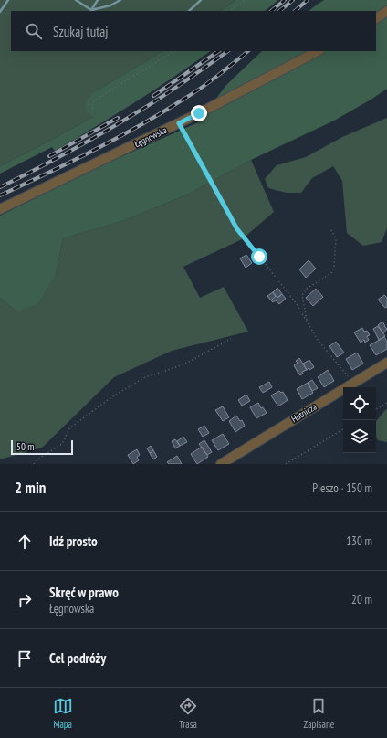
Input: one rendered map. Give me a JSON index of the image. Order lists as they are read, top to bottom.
{
  "streets": {
    "street": ["Łęgnowska", "Hutnicza"]
  },
  "scale_bar": "50 m",
  "page": {
    "search": "Szukaj tutaj",
    "scale": "50 m",
    "heading": ["2 min", "Pieszo · 150 m"],
    "list": [
      ["Idź prosto", "130 m"],
      ["Skręć w prawo", "Łęgnowska", "20 m"],
      "Cel podróży"
    ],
    "nav": ["Mapa", "Trasa", "Zapisane"]
  }
}
